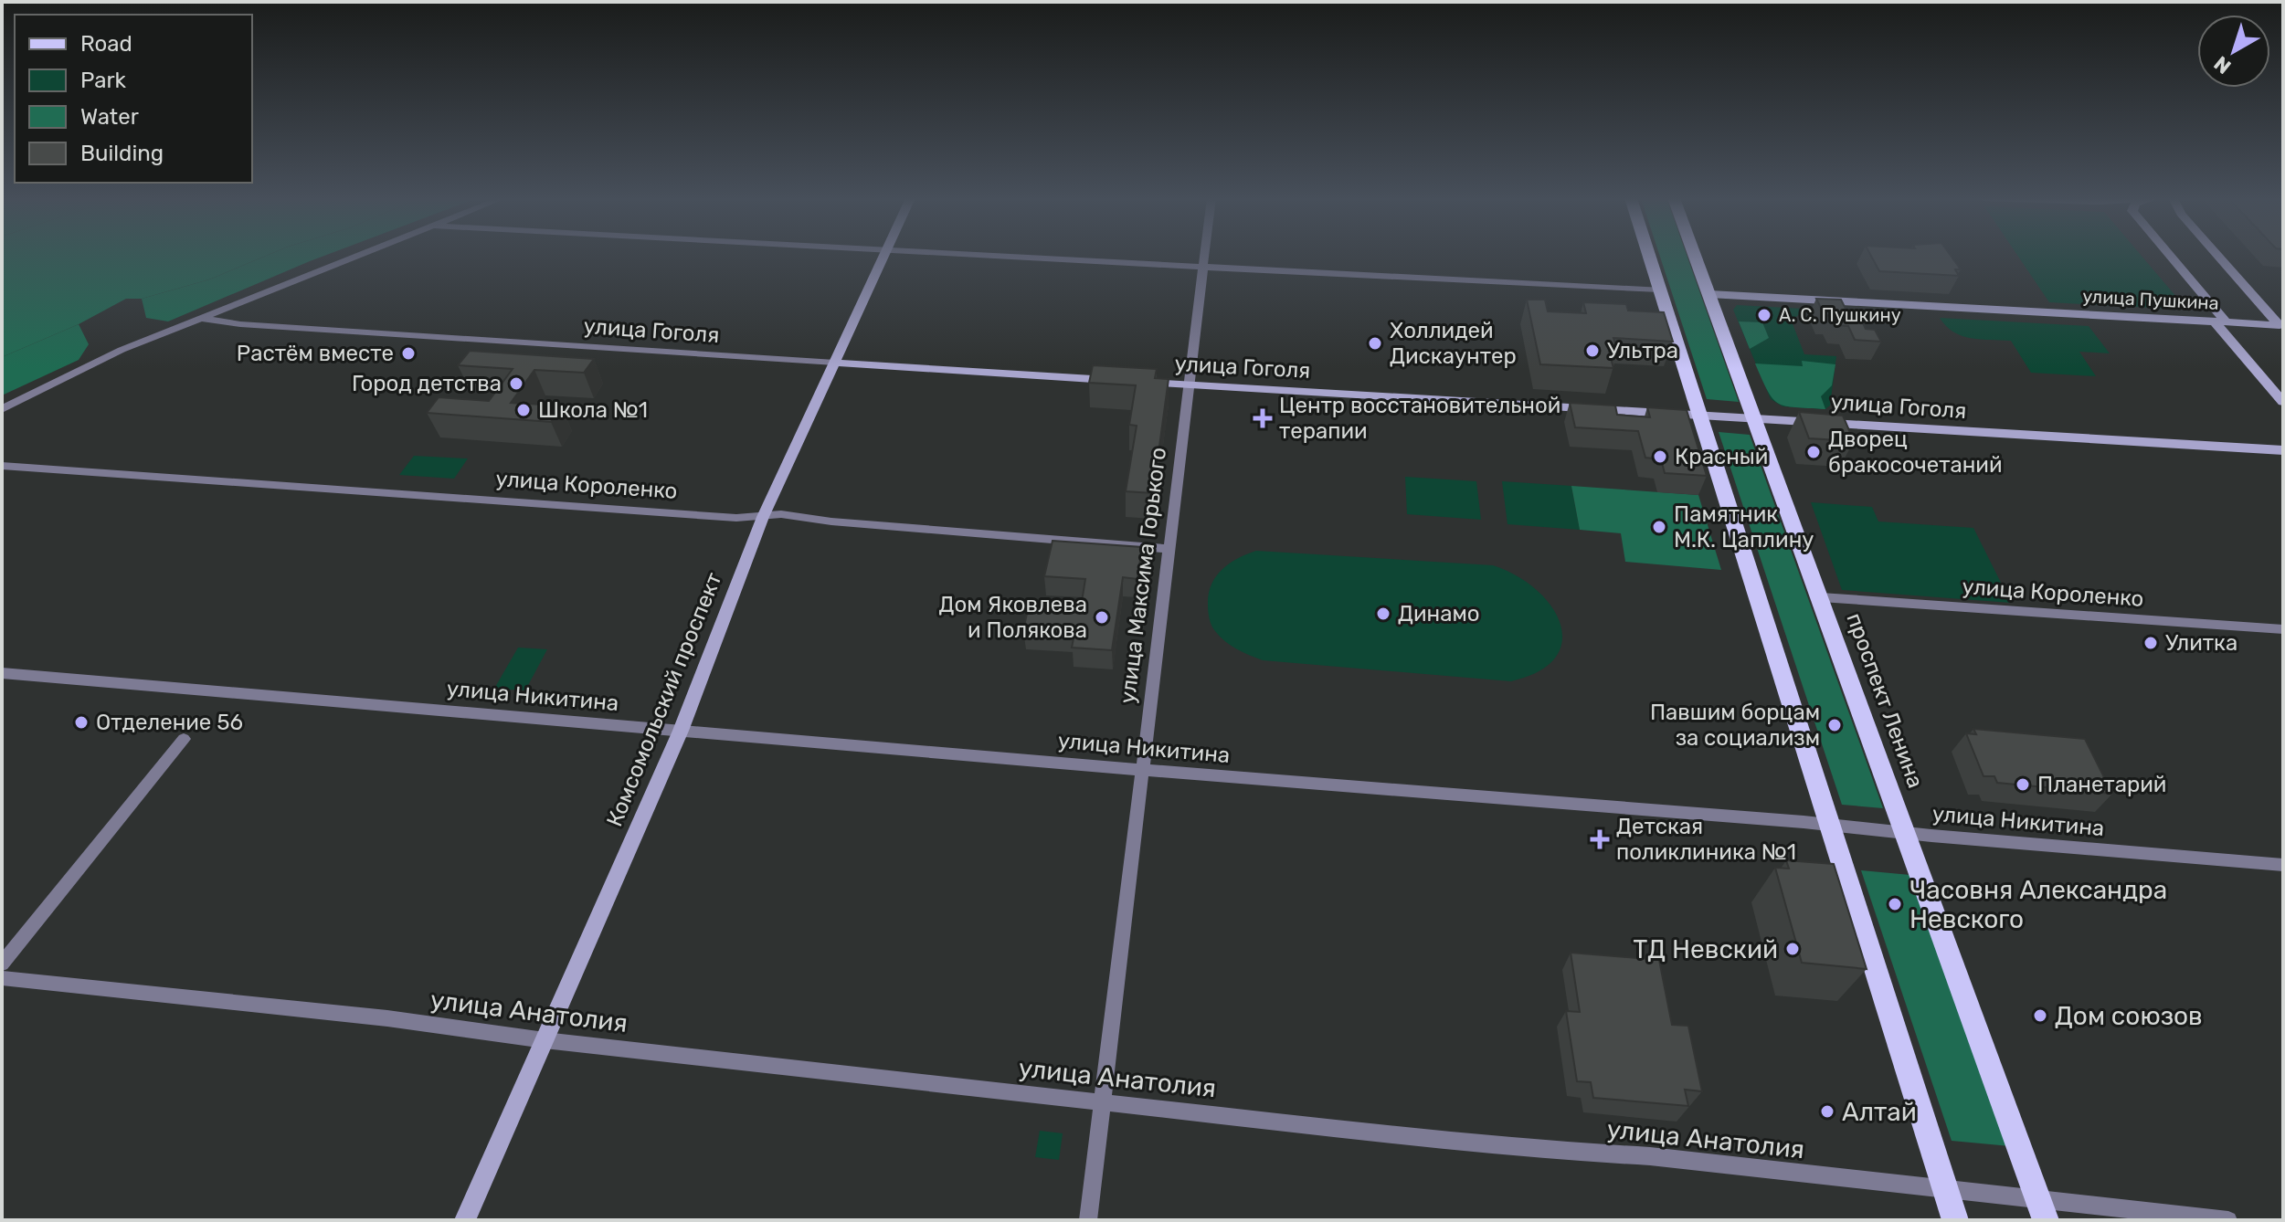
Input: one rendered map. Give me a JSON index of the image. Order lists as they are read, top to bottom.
{
  "streets": {
    "main road": ["проспект Ленина"],
    "street": [
      "улица Пушкина",
      "улица Гоголя",
      "улица Короленко",
      "улица Максима Горького",
      "улица Никитина",
      "Комсомольский проспект",
      "улица Анатолия"
    ]
  },
  "crossings": [
    ["улица Пушкина", "проспект Ленина"],
    ["улица Гоголя", "улица Максима Горького"],
    ["улица Гоголя", "Комсомольский проспект"],
    ["улица Гоголя", "проспект Ленина"],
    ["улица Короленко", "улица Максима Горького"],
    ["улица Короленко", "Комсомольский проспект"],
    ["улица Короленко", "проспект Ленина"],
    ["улица Максима Горького", "улица Никитина"],
    ["улица Максима Горького", "улица Анатолия"],
    ["улица Никитина", "Комсомольский проспект"],
    ["улица Никитина", "проспект Ленина"],
    ["Комсомольский проспект", "улица Анатолия"],
    ["проспект Ленина", "улица Анатолия"]
  ],
  "places": {
    "other": [
      "А. С. Пушкину",
      "Холлидей Дискаунтер",
      "Ультра",
      "Растём вместе",
      "Город детства",
      "Школа №1",
      "Дворец бракосочетаний",
      "Красный",
      "Памятник М.К. Цаплину",
      "Динамо",
      "Дом Яковлева и Полякова",
      "Улитка",
      "Отделение 56",
      "Павшим борцам за социализм",
      "Планетарий",
      "Часовня Александра Невского",
      "ТД Невский",
      "Дом союзов",
      "Алтай"
    ],
    "health": ["Центр восстановительной терапии", "Детская поликлиника №1"]
  },
  "legend": [
    "Road",
    "Park",
    "Water",
    "Building"
  ],
  "north": "bottom left"
}
